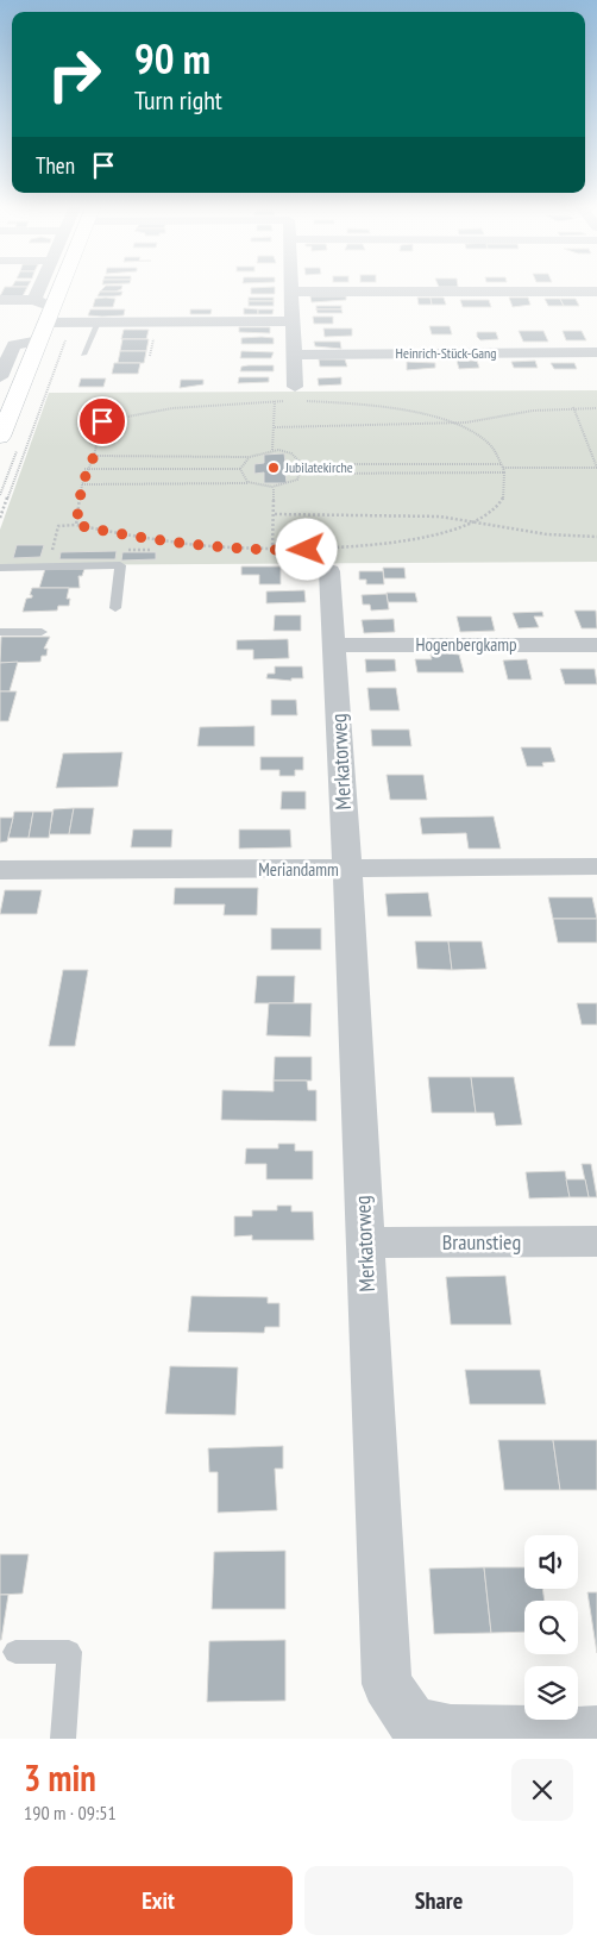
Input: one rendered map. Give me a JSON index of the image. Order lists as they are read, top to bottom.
{
  "streets": {
    "street": [
      "Heinrich-Stück-Gang",
      "Hogenbergkamp",
      "Merkatorweg",
      "Meriandamm",
      "Braunstieg"
    ]
  },
  "crossings": [
    ["Hogenbergkamp", "Merkatorweg"],
    ["Merkatorweg", "Meriandamm"],
    ["Merkatorweg", "Braunstieg"]
  ],
  "places": ["Jubilatekirche"],
  "page": {
    "turn": ["90 m", "Turn right"],
    "then": "Then",
    "heading": ["3 min", "190 m · 09:51"],
    "buttons": ["Exit", "Share"]
  }
}
